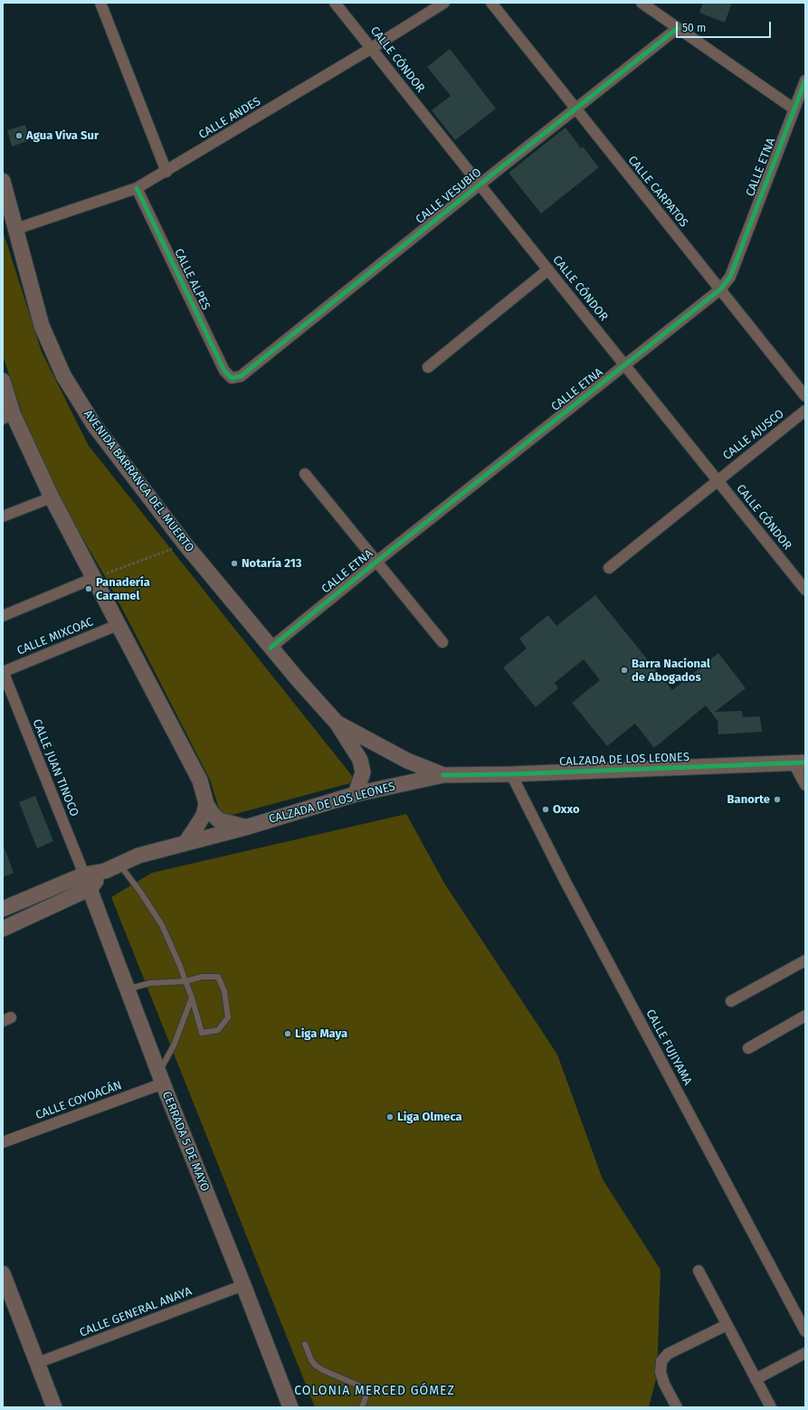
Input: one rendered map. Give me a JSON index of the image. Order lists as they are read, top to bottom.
{
  "streets": {
    "main road": ["AVENIDA BARRANCA DEL MUERTO", "CALZADA DE LOS LEONES", "CERRADA 5 DE MAYO"],
    "street": [
      "CALLE CÓNDOR",
      "CALLE ANDES",
      "CALLE ETNA",
      "CALLE CARPATOS",
      "CALLE VESUBIO",
      "CALLE ALPES",
      "CALLE AJUSCO",
      "CALLE MIXCOAC",
      "CALLE JUAN TINOCO",
      "CALLE FUJIYAMA",
      "CALLE COYOACÁN",
      "CALLE GENERAL ANAYA"
    ]
  },
  "crossings": [
    ["CALLE CÓNDOR", "CALLE ANDES"],
    ["CALLE CÓNDOR", "CALLE ETNA"],
    ["CALLE CÓNDOR", "CALLE VESUBIO"],
    ["CALLE CÓNDOR", "CALLE AJUSCO"],
    ["CALLE ANDES", "CALLE ALPES"],
    ["CALLE ANDES", "AVENIDA BARRANCA DEL MUERTO"],
    ["CALLE ETNA", "CALLE CARPATOS"],
    ["CALLE ETNA", "AVENIDA BARRANCA DEL MUERTO"],
    ["CALLE CARPATOS", "CALLE VESUBIO"],
    ["CALLE VESUBIO", "CALLE ALPES"],
    ["AVENIDA BARRANCA DEL MUERTO", "CALZADA DE LOS LEONES"],
    ["CALLE MIXCOAC", "CALLE JUAN TINOCO"],
    ["CALZADA DE LOS LEONES", "CALLE JUAN TINOCO"],
    ["CALZADA DE LOS LEONES", "CALLE FUJIYAMA"],
    ["CALZADA DE LOS LEONES", "CERRADA 5 DE MAYO"],
    ["CALLE JUAN TINOCO", "CERRADA 5 DE MAYO"],
    ["CALLE COYOACÁN", "CERRADA 5 DE MAYO"],
    ["CERRADA 5 DE MAYO", "CALLE GENERAL ANAYA"]
  ],
  "districts": ["COLONIA MERCED GÓMEZ"],
  "places": [
    "Agua Viva Sur",
    "Notaría 213",
    "Panadería Caramel",
    "Barra Nacional de Abogados",
    "Banorte",
    "Oxxo",
    "Liga Maya",
    "Liga Olmeca"
  ],
  "scale_bar": "50 m"
}
